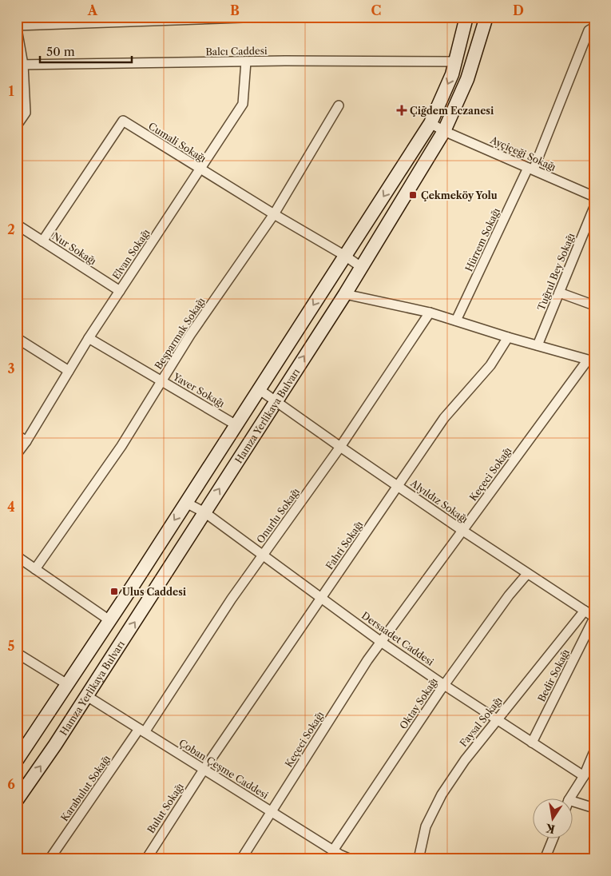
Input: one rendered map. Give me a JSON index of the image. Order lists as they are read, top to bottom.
{
  "streets": {
    "main road": ["Hamza Yerlikaya Bulvarı"],
    "street": [
      "Balcı Caddesi",
      "Cumali Sokağı",
      "Ayçiçeği Sokağı",
      "Hürrem Sokağı",
      "Nur Sokağı",
      "Elvan Sokağı",
      "Tuğrul Bey Sokağı",
      "Beşparmak Sokağı",
      "Yaver Sokağı",
      "Keçeci Sokağı",
      "Alyıldız Sokağı",
      "Onurlu Sokağı",
      "Fahri Sokağı",
      "Dersaadet Caddesi",
      "Bedir Sokağı",
      "Oktay Sokağı",
      "Faysal Sokağı",
      "Çoban Çeşme Caddesi",
      "Karabulut Sokağı",
      "Bulut Sokağı"
    ]
  },
  "crossings": [
    ["Balcı Caddesi", "Elvan Sokağı"],
    ["Balcı Caddesi", "Hamza Yerlikaya Bulvarı"],
    ["Cumali Sokağı", "Nur Sokağı"],
    ["Cumali Sokağı", "Elvan Sokağı"],
    ["Cumali Sokağı", "Beşparmak Sokağı"],
    ["Cumali Sokağı", "Hamza Yerlikaya Bulvarı"],
    ["Ayçiçeği Sokağı", "Hürrem Sokağı"],
    ["Ayçiçeği Sokağı", "Hamza Yerlikaya Bulvarı"],
    ["Hürrem Sokağı", "Keçeci Sokağı"],
    ["Nur Sokağı", "Elvan Sokağı"],
    ["Elvan Sokağı", "Yaver Sokağı"],
    ["Tuğrul Bey Sokağı", "Keçeci Sokağı"],
    ["Beşparmak Sokağı", "Yaver Sokağı"],
    ["Yaver Sokağı", "Hamza Yerlikaya Bulvarı"],
    ["Hamza Yerlikaya Bulvarı", "Keçeci Sokağı"],
    ["Hamza Yerlikaya Bulvarı", "Alyıldız Sokağı"],
    ["Hamza Yerlikaya Bulvarı", "Dersaadet Caddesi"],
    ["Hamza Yerlikaya Bulvarı", "Çoban Çeşme Caddesi"],
    ["Keçeci Sokağı", "Alyıldız Sokağı"],
    ["Keçeci Sokağı", "Onurlu Sokağı"],
    ["Keçeci Sokağı", "Fahri Sokağı"],
    ["Keçeci Sokağı", "Dersaadet Caddesi"],
    ["Keçeci Sokağı", "Çoban Çeşme Caddesi"],
    ["Alyıldız Sokağı", "Onurlu Sokağı"],
    ["Alyıldız Sokağı", "Fahri Sokağı"],
    ["Alyıldız Sokağı", "Bedir Sokağı"],
    ["Alyıldız Sokağı", "Oktay Sokağı"],
    ["Alyıldız Sokağı", "Faysal Sokağı"],
    ["Onurlu Sokağı", "Dersaadet Caddesi"],
    ["Onurlu Sokağı", "Çoban Çeşme Caddesi"],
    ["Onurlu Sokağı", "Karabulut Sokağı"],
    ["Fahri Sokağı", "Dersaadet Caddesi"],
    ["Fahri Sokağı", "Çoban Çeşme Caddesi"],
    ["Fahri Sokağı", "Bulut Sokağı"],
    ["Dersaadet Caddesi", "Bedir Sokağı"],
    ["Dersaadet Caddesi", "Oktay Sokağı"],
    ["Dersaadet Caddesi", "Faysal Sokağı"],
    ["Oktay Sokağı", "Çoban Çeşme Caddesi"],
    ["Çoban Çeşme Caddesi", "Karabulut Sokağı"],
    ["Çoban Çeşme Caddesi", "Bulut Sokağı"]
  ],
  "places": {
    "health": ["Çiğdem Eczanesi"],
    "transit": ["Çekmeköy Yolu", "Ulus Caddesi"]
  },
  "scale_bar": "50 m",
  "north": "bottom",
  "grid": {
    "columns": [
      "A",
      "B",
      "C",
      "D"
    ],
    "rows": [
      "1",
      "2",
      "3",
      "4",
      "5",
      "6"
    ]
  }
}
